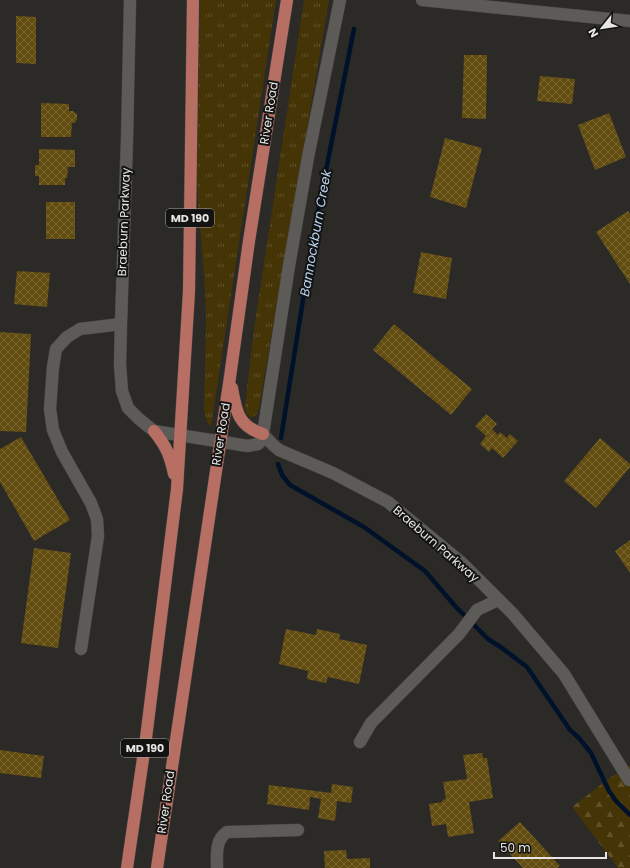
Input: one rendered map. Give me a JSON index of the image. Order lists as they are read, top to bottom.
{
  "streets": {
    "main road": ["River Road", "MD 190"],
    "street": ["Braeburn Parkway"]
  },
  "water": ["Bannockburn Creek"],
  "scale_bar": "50 m",
  "north": "bottom left"
}
